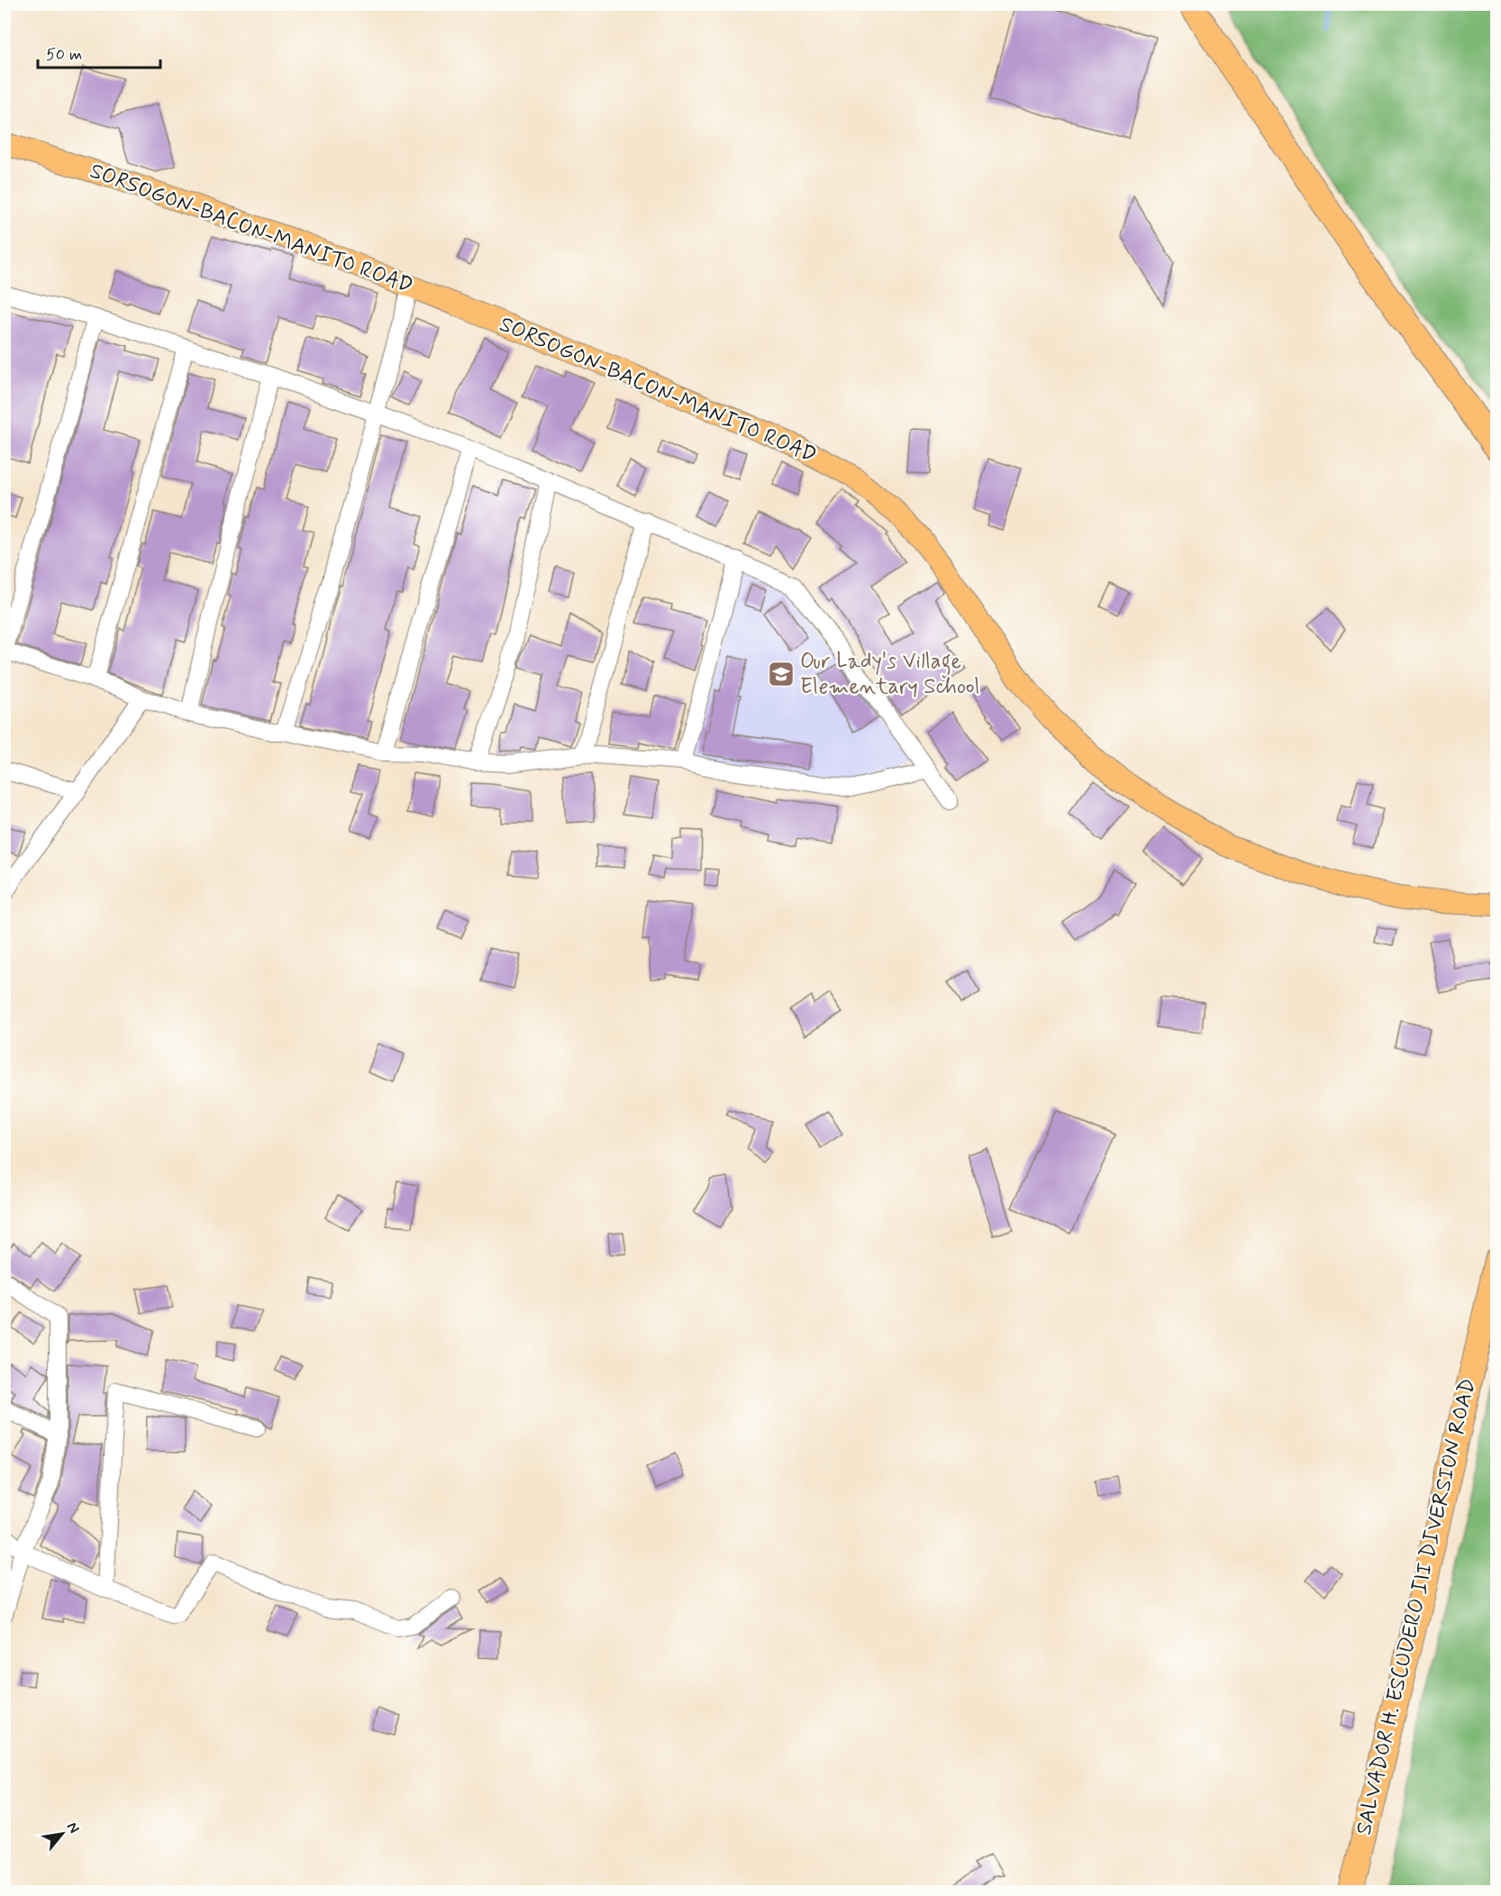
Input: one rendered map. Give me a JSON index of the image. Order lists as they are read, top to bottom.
{
  "streets": {
    "highway": ["SALVADOR H. ESCUDERO III DIVERSION ROAD"],
    "main road": ["SORSOGON-BACON-MANITO ROAD"]
  },
  "places": {
    "school or university": ["Our Lady's Village Elementary School"]
  },
  "scale_bar": "50 m",
  "north": "top right"
}
